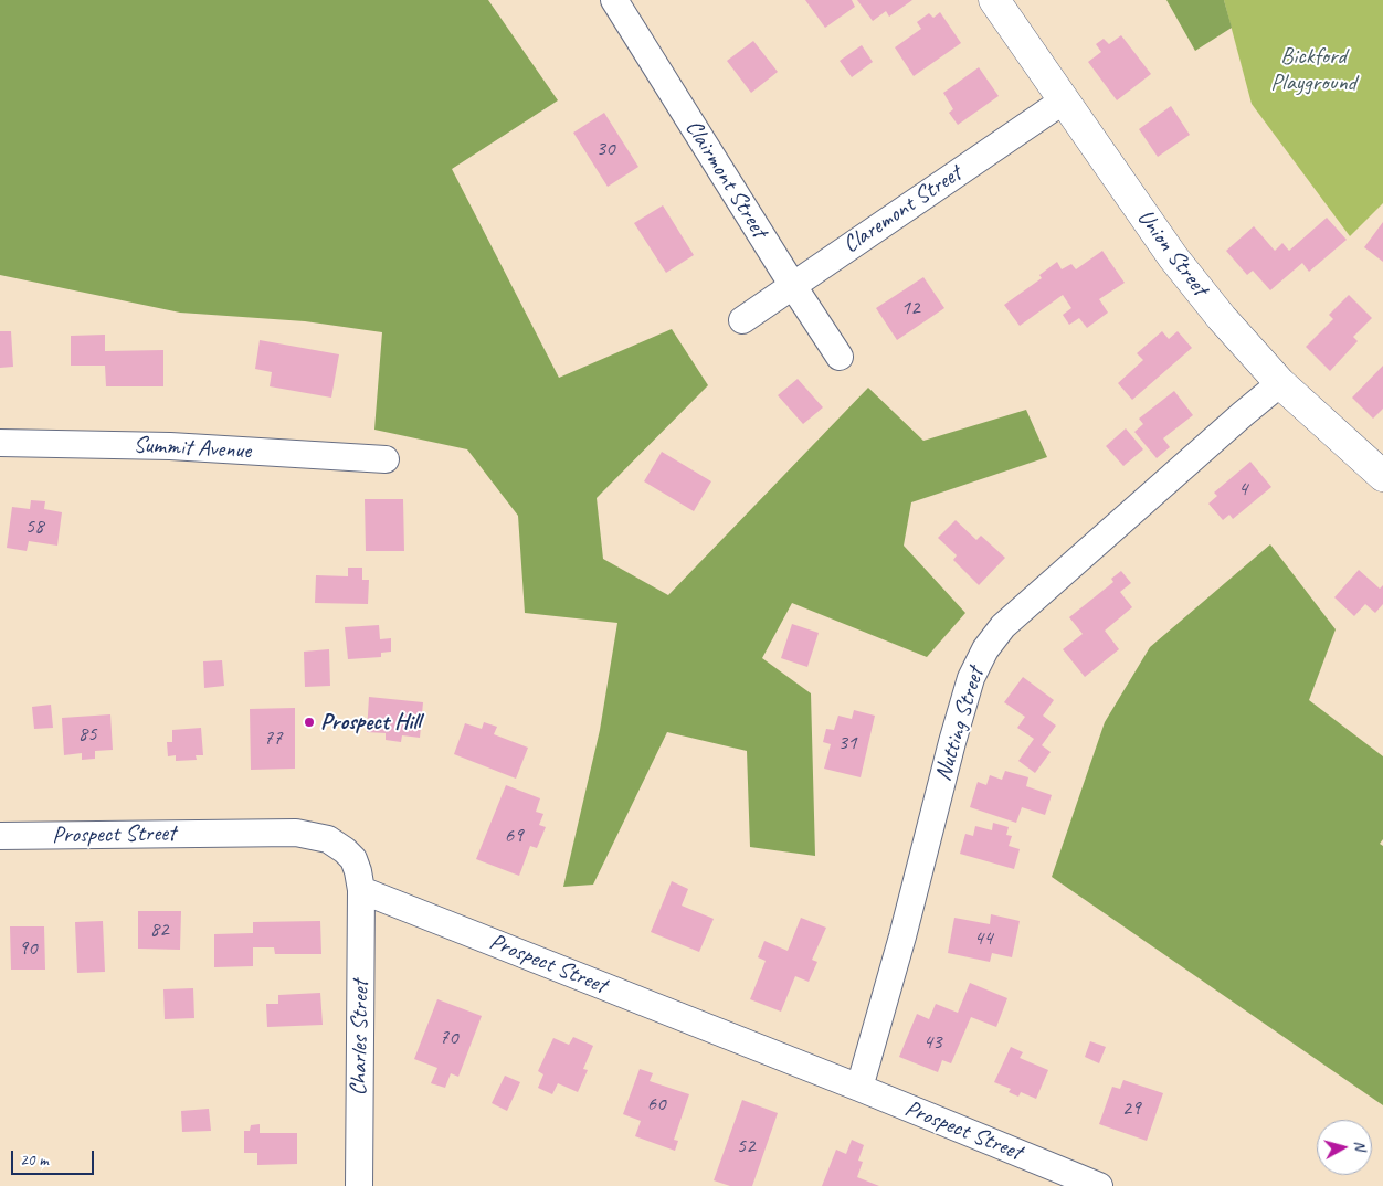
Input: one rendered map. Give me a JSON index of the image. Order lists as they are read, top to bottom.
{
  "streets": {
    "street": [
      "Clairmont Street",
      "Claremont Street",
      "Union Street",
      "Summit Avenue",
      "Nutting Street",
      "Prospect Street",
      "Charles Street"
    ]
  },
  "crossings": [
    ["Clairmont Street", "Claremont Street"],
    ["Claremont Street", "Union Street"],
    ["Union Street", "Nutting Street"],
    ["Nutting Street", "Prospect Street"],
    ["Prospect Street", "Charles Street"]
  ],
  "parks": ["Bickford Playground"],
  "places": ["Prospect Hill"],
  "house_numbers": [
    "30",
    "12",
    "4",
    "58",
    "85",
    "77",
    "31",
    "69",
    "82",
    "44",
    "90",
    "70",
    "43",
    "60",
    "29",
    "52"
  ],
  "scale_bar": "20 m",
  "north": "right"
}
